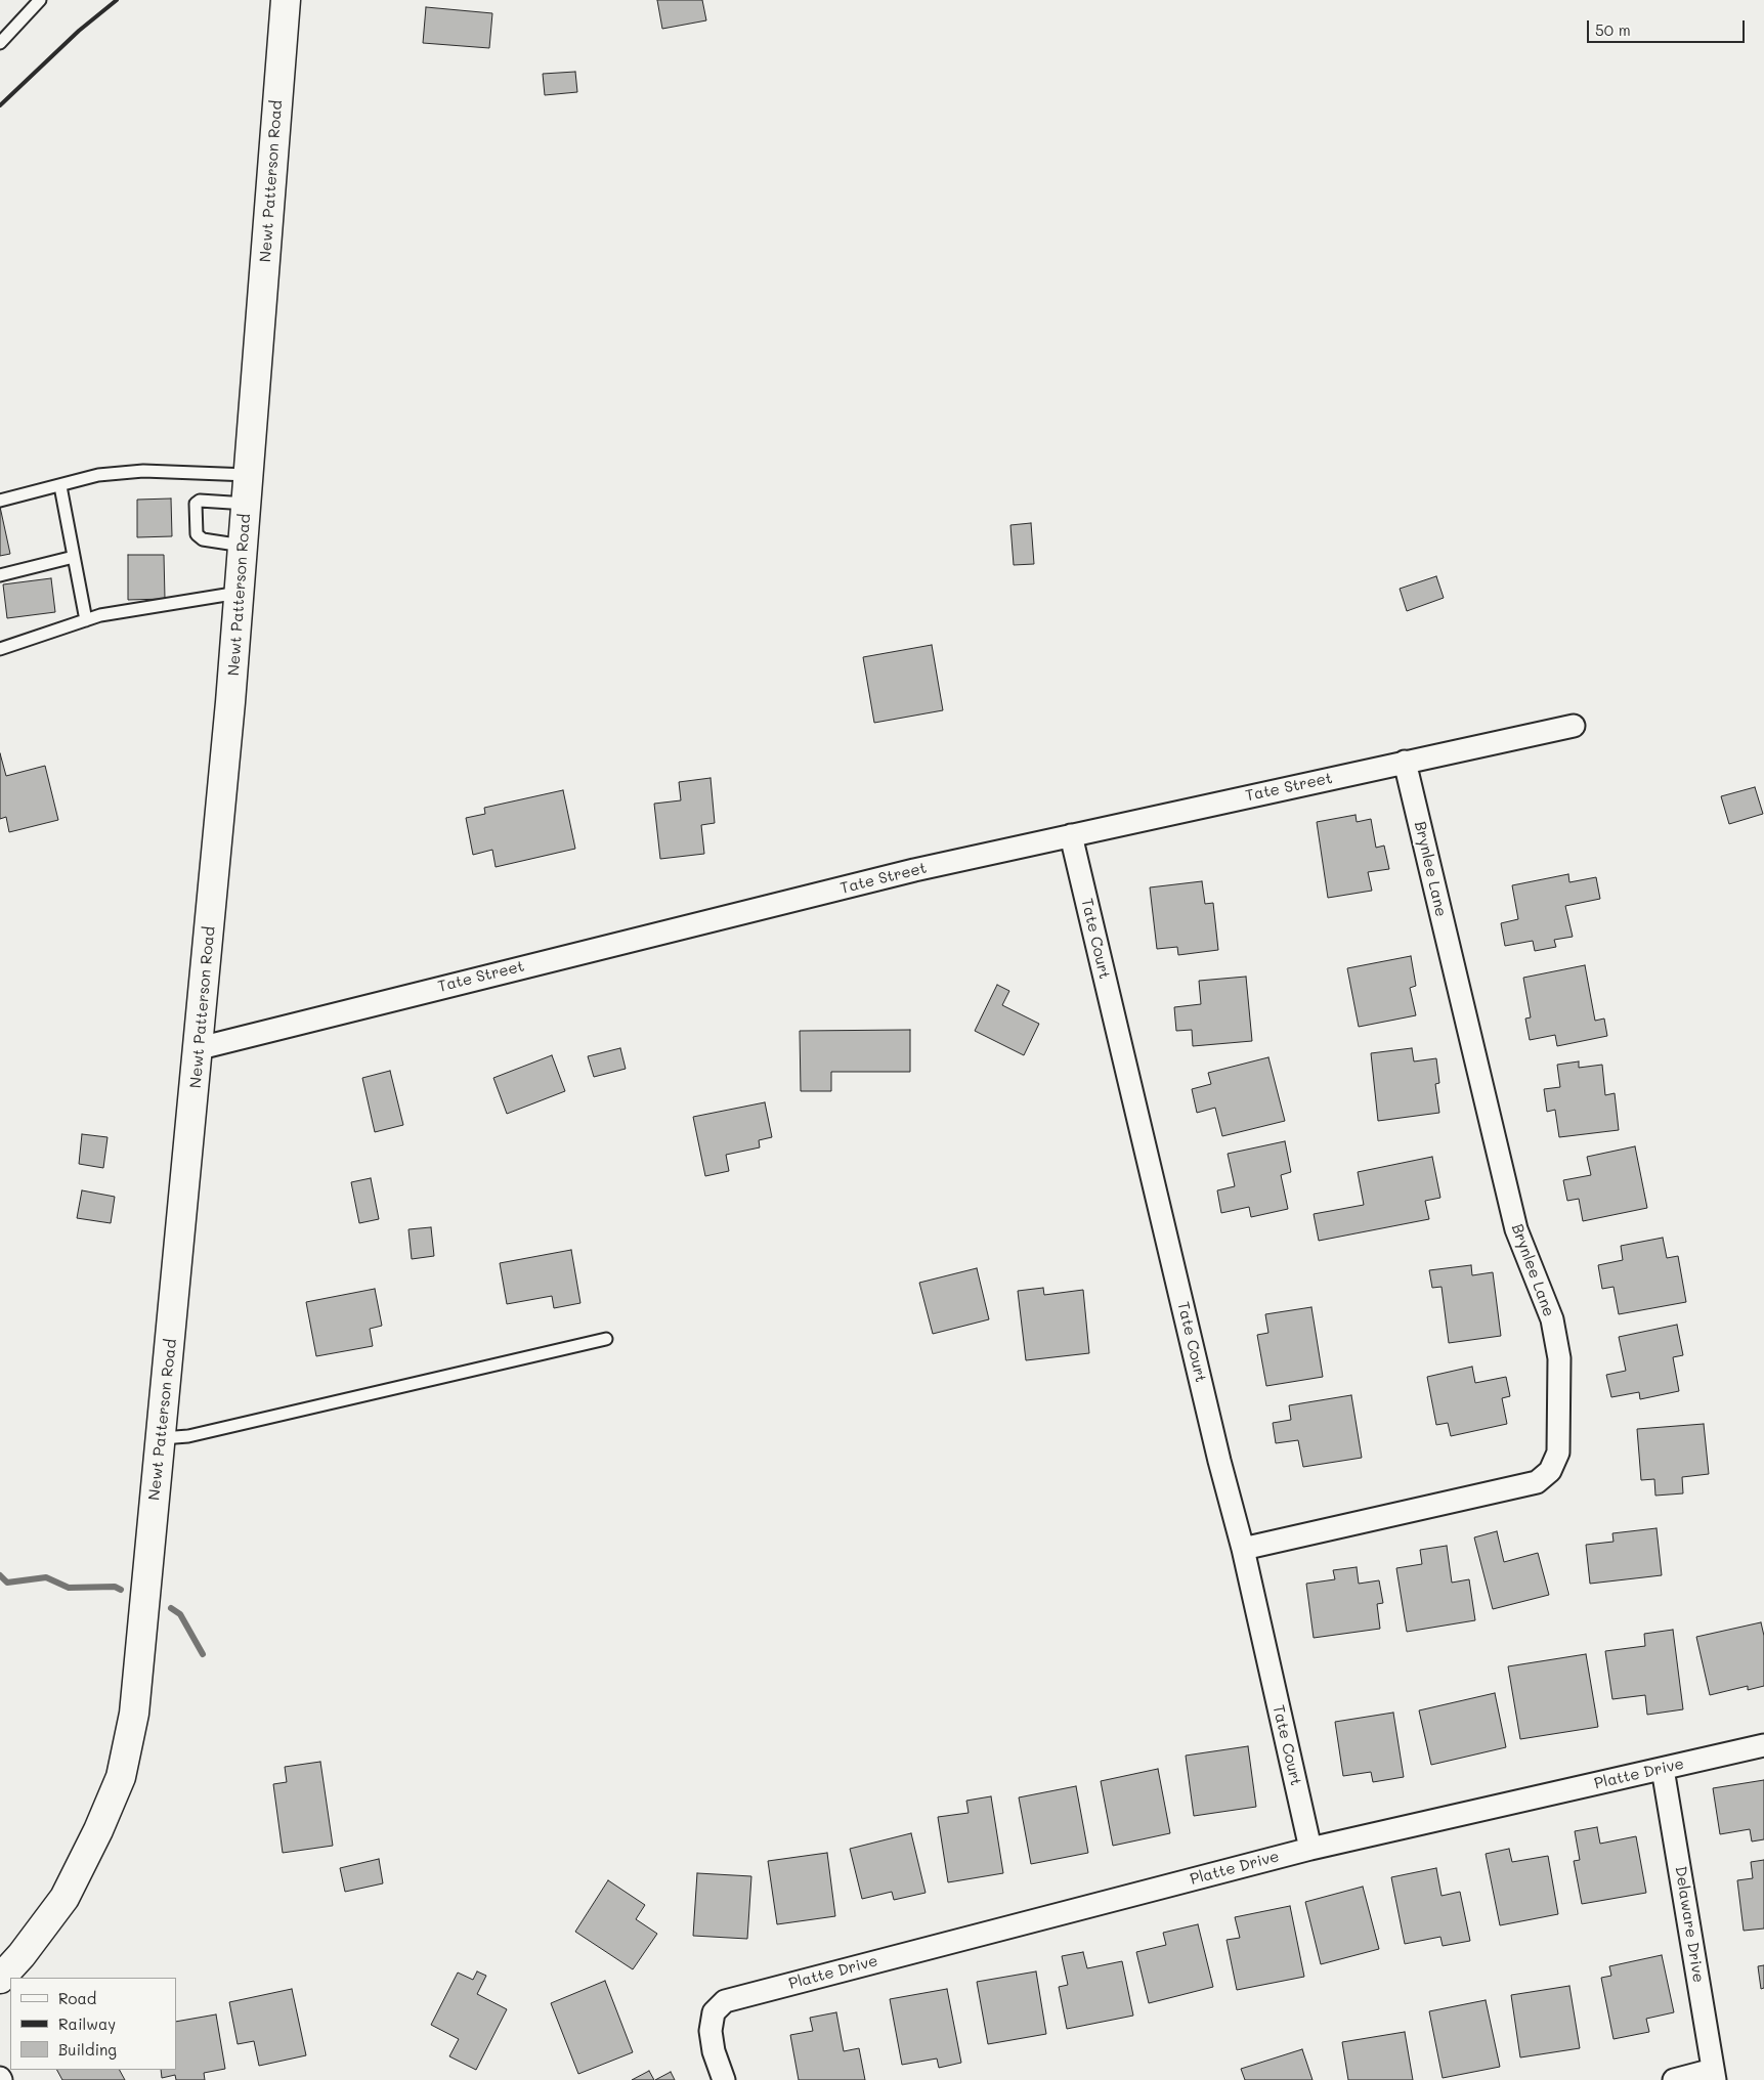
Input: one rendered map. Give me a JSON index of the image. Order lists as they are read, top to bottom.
{
  "streets": {
    "street": [
      "Newt Patterson Road",
      "Tate Street",
      "Brynlee Lane",
      "Tate Court",
      "Platte Drive",
      "Delaware Drive"
    ]
  },
  "crossings": [
    ["Newt Patterson Road", "Tate Street"],
    ["Tate Street", "Brynlee Lane"],
    ["Tate Street", "Tate Court"],
    ["Brynlee Lane", "Tate Court"],
    ["Tate Court", "Platte Drive"],
    ["Platte Drive", "Delaware Drive"]
  ],
  "legend": ["Road", "Railway", "Building"],
  "scale_bar": "50 m"
}
